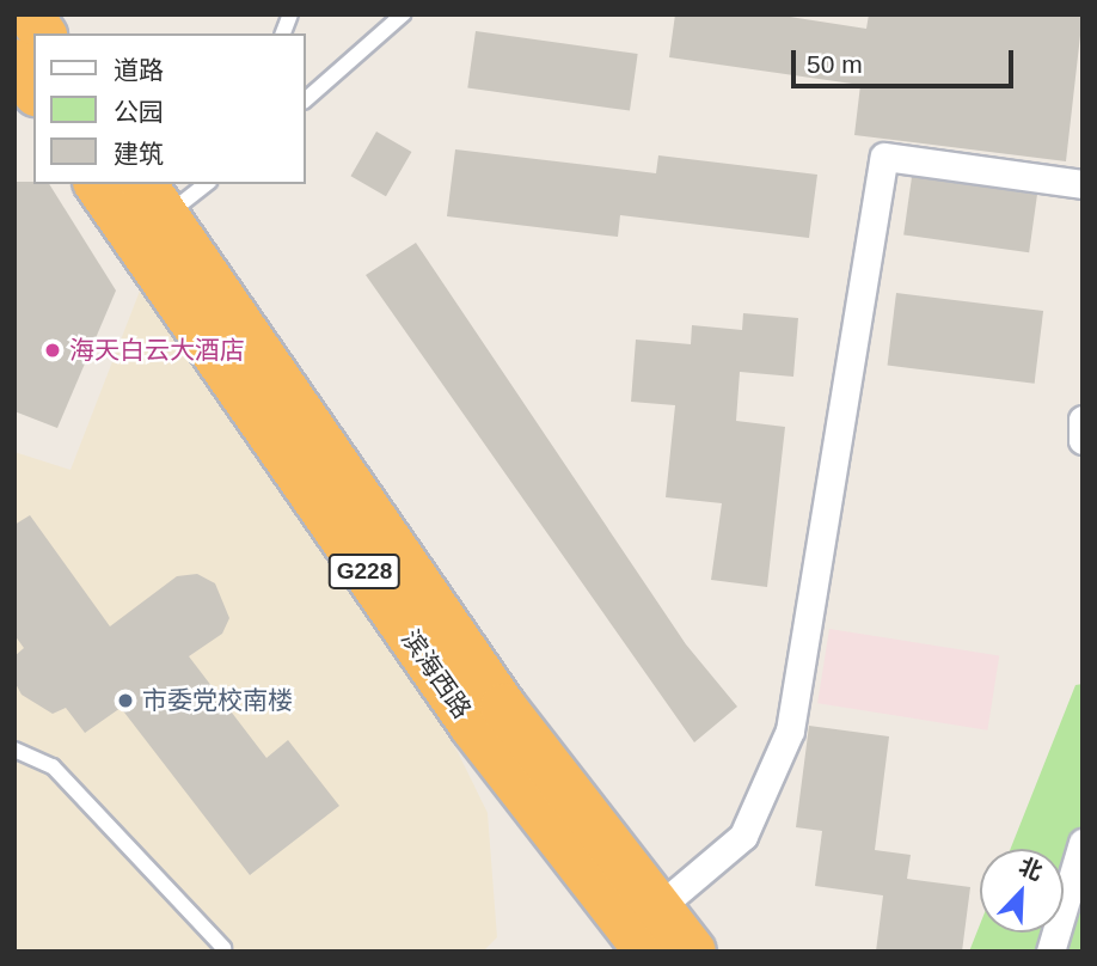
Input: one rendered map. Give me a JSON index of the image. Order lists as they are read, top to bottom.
{
  "streets": {
    "highway": ["G228", "滨海西路"]
  },
  "places": ["海天白云大酒店", "市委党校南楼"],
  "legend": ["道路", "公园", "建筑"],
  "scale_bar": "50 m",
  "north": "top right"
}
